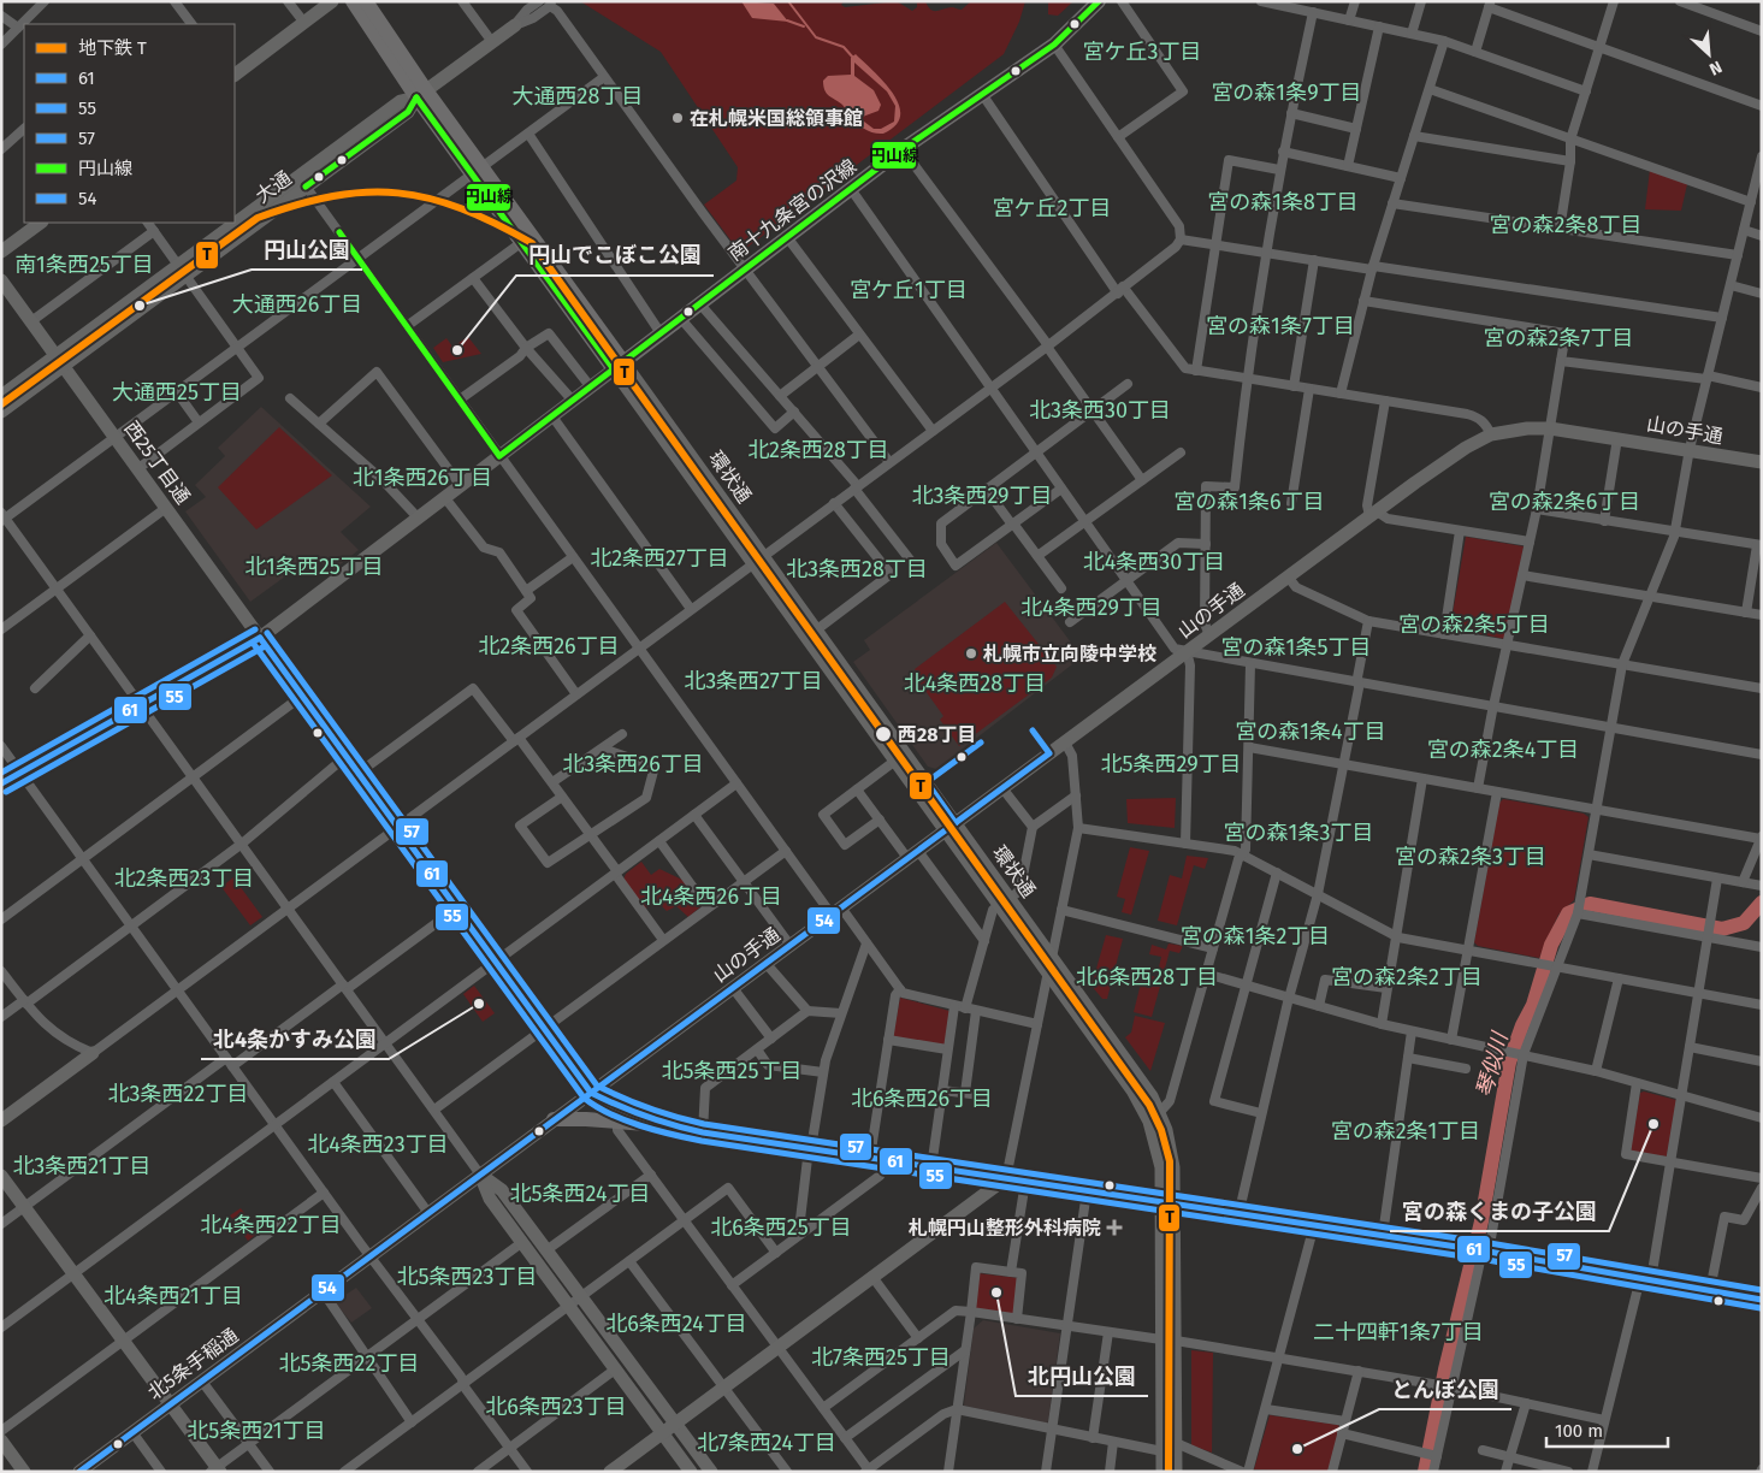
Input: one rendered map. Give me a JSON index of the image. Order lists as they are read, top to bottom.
{
  "streets": {
    "main road": ["南十九条宮の沢線"],
    "street": [
      "大通",
      "山の手通",
      "西25丁目通",
      "環状通",
      "北5条手稲通"
    ]
  },
  "crossings": [
    ["大通", "西25丁目通"],
    ["南十九条宮の沢線", "環状通"],
    ["山の手通", "環状通"],
    ["山の手通", "北5条手稲通"]
  ],
  "districts": [
    "宮ケ丘3丁目",
    "宮の森1条9丁目",
    "大通西28丁目",
    "宮の森1条8丁目",
    "宮ケ丘2丁目",
    "宮の森2条8丁目",
    "南1条西25丁目",
    "宮ケ丘1丁目",
    "大通西26丁目",
    "宮の森1条7丁目",
    "宮の森2条7丁目",
    "大通西25丁目",
    "北3条西30丁目",
    "北2条西28丁目",
    "北1条西26丁目",
    "北3条西29丁目",
    "宮の森1条6丁目",
    "宮の森2条6丁目",
    "北2条西27丁目",
    "北4条西30丁目",
    "北1条西25丁目",
    "北3条西28丁目",
    "北4条西29丁目",
    "宮の森2条5丁目",
    "北2条西26丁目",
    "宮の森1条5丁目",
    "北3条西27丁目",
    "北4条西28丁目",
    "宮の森1条4丁目",
    "宮の森2条4丁目",
    "北3条西26丁目",
    "北5条西29丁目",
    "宮の森1条3丁目",
    "宮の森2条3丁目",
    "北2条西23丁目",
    "北4条西26丁目",
    "宮の森1条2丁目",
    "北6条西28丁目",
    "宮の森2条2丁目",
    "北5条西25丁目",
    "北3条西22丁目",
    "北6条西26丁目",
    "宮の森2条1丁目",
    "北4条西23丁目",
    "北3条西21丁目",
    "北5条西24丁目",
    "北4条西22丁目",
    "北6条西25丁目",
    "北5条西23丁目",
    "北4条西21丁目",
    "北6条西24丁目",
    "二十四軒1条7丁目",
    "北7条西25丁目",
    "北5条西22丁目",
    "北6条西23丁目",
    "北5条西21丁目",
    "北7条西24丁目"
  ],
  "water": ["琴似川"],
  "places": {
    "other": [
      "在札幌米国総領事館",
      "円山公園",
      "円山でこぼこ公園",
      "札幌市立向陵中学校",
      "西28丁目",
      "北4条かすみ公園",
      "宮の森くまの子公園",
      "北円山公園",
      "とんぼ公園"
    ],
    "health": ["札幌円山整形外科病院"]
  },
  "lines": [
    "transit line 円山線",
    "metro line T",
    "transit line 57",
    "transit line 61",
    "transit line 55",
    "transit line 54"
  ],
  "legend": [
    "地下鉄 T",
    "61",
    "55",
    "57",
    "円山線",
    "54"
  ],
  "scale_bar": "100 m",
  "north": "bottom right"
}
